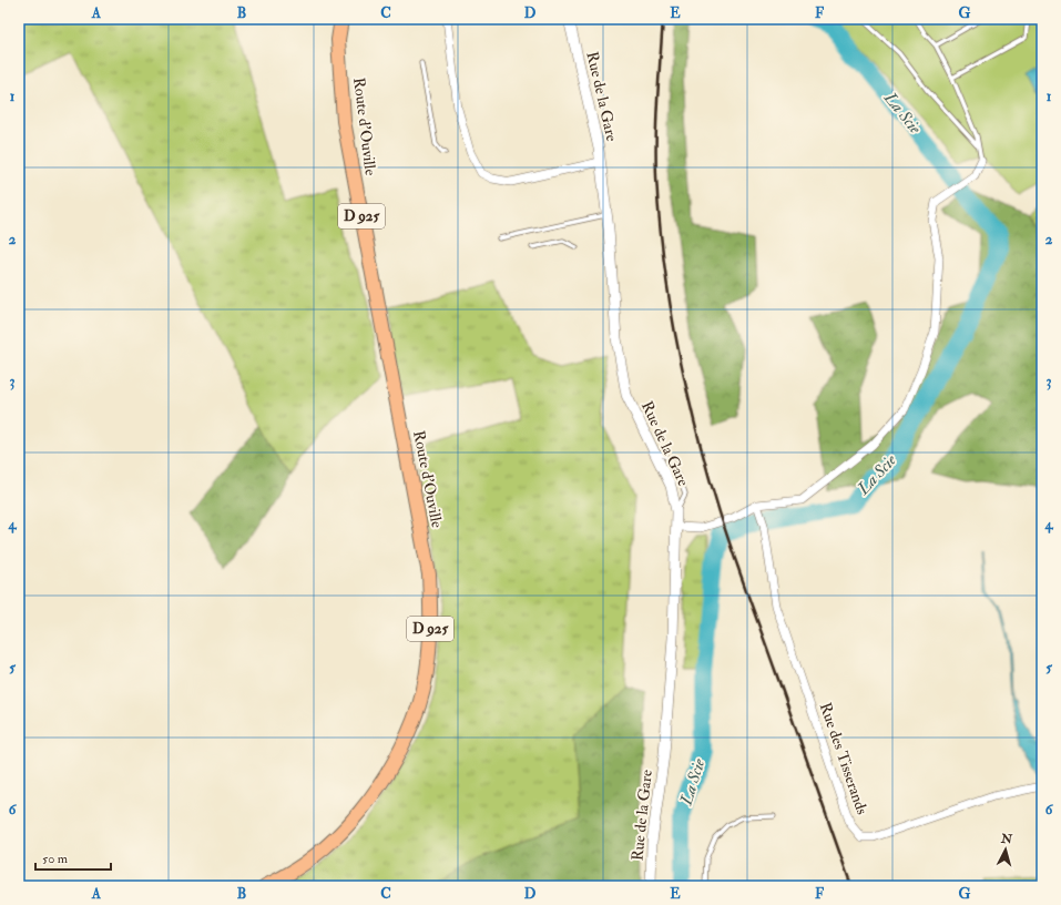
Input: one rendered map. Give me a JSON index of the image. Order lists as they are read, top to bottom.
{
  "streets": {
    "main road": ["Route d'Ouville", "D 925"],
    "street": ["Rue de la Gare", "Rue des Tisserands"]
  },
  "water": ["La Scie"],
  "scale_bar": "50 m",
  "north": "top",
  "grid": {
    "columns": [
      "A",
      "B",
      "C",
      "D",
      "E",
      "F",
      "G"
    ],
    "rows": [
      "1",
      "2",
      "3",
      "4",
      "5",
      "6"
    ]
  }
}
